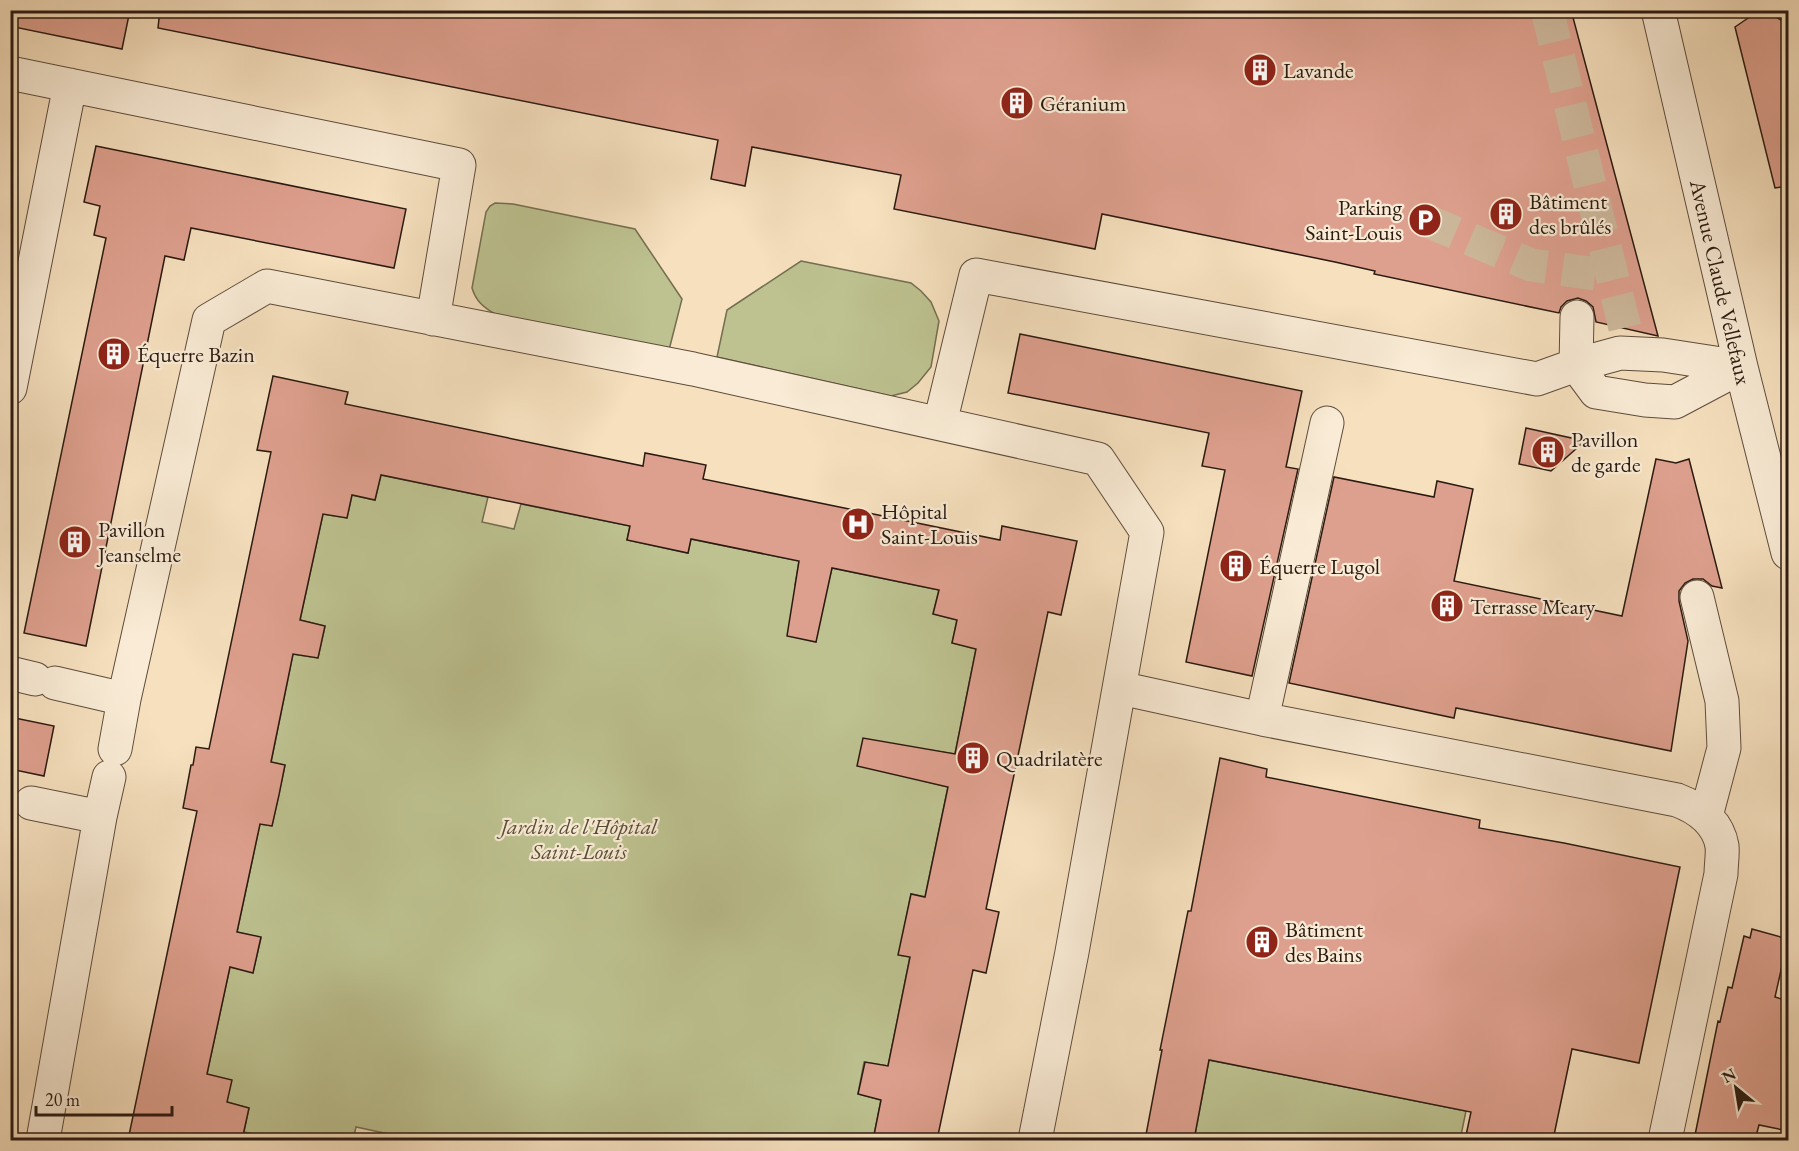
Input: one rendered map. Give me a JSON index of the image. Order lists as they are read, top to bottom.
{
  "streets": {
    "street": ["Avenue Claude Vellefaux"]
  },
  "parks": ["Jardin de l'Hôpital Saint-Louis"],
  "places": {
    "building": [
      "Lavande",
      "Géranium",
      "Bâtiment des brûlés",
      "Équerre Bazin",
      "Pavillon de garde",
      "Pavillon Jeanselme",
      "Équerre Lugol",
      "Terrasse Meary",
      "Quadrilatère",
      "Bâtiment des Bains"
    ],
    "parking": ["Parking Saint-Louis"],
    "hospital": ["Hôpital Saint-Louis"]
  },
  "scale_bar": "20 m",
  "north": "top left"
}
